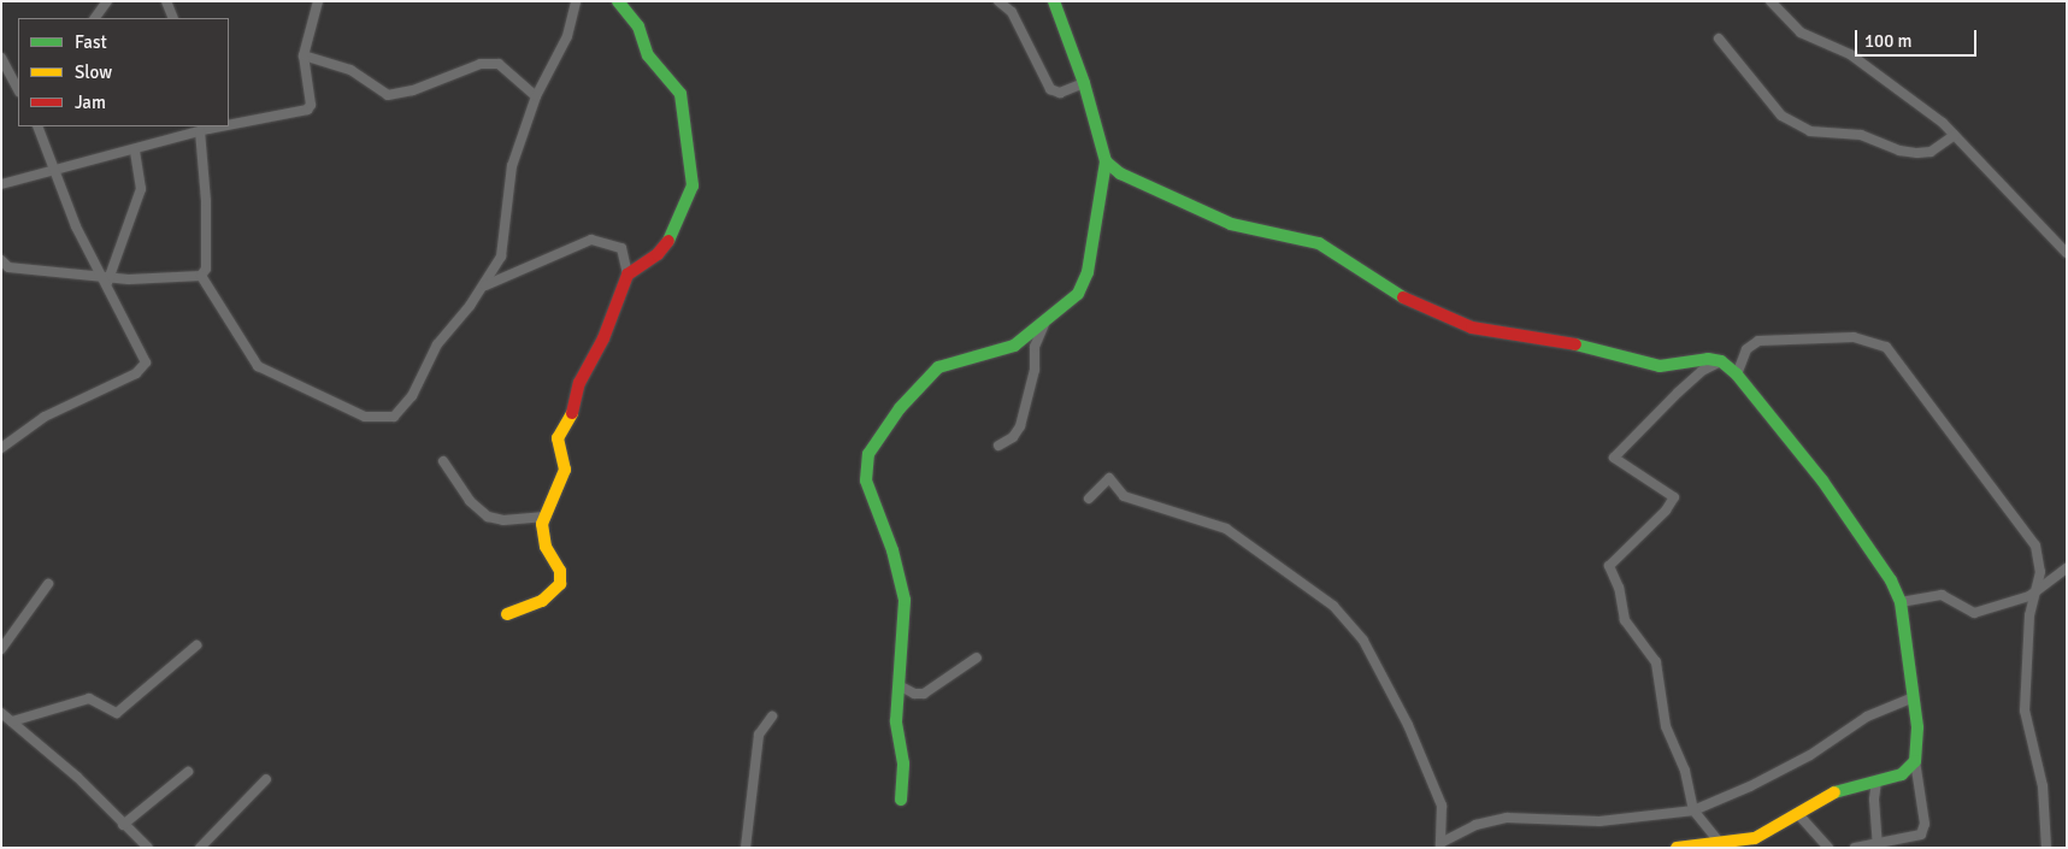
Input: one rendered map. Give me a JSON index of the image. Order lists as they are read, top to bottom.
{
  "legend": ["Fast", "Slow", "Jam"],
  "scale_bar": "100 m"
}
